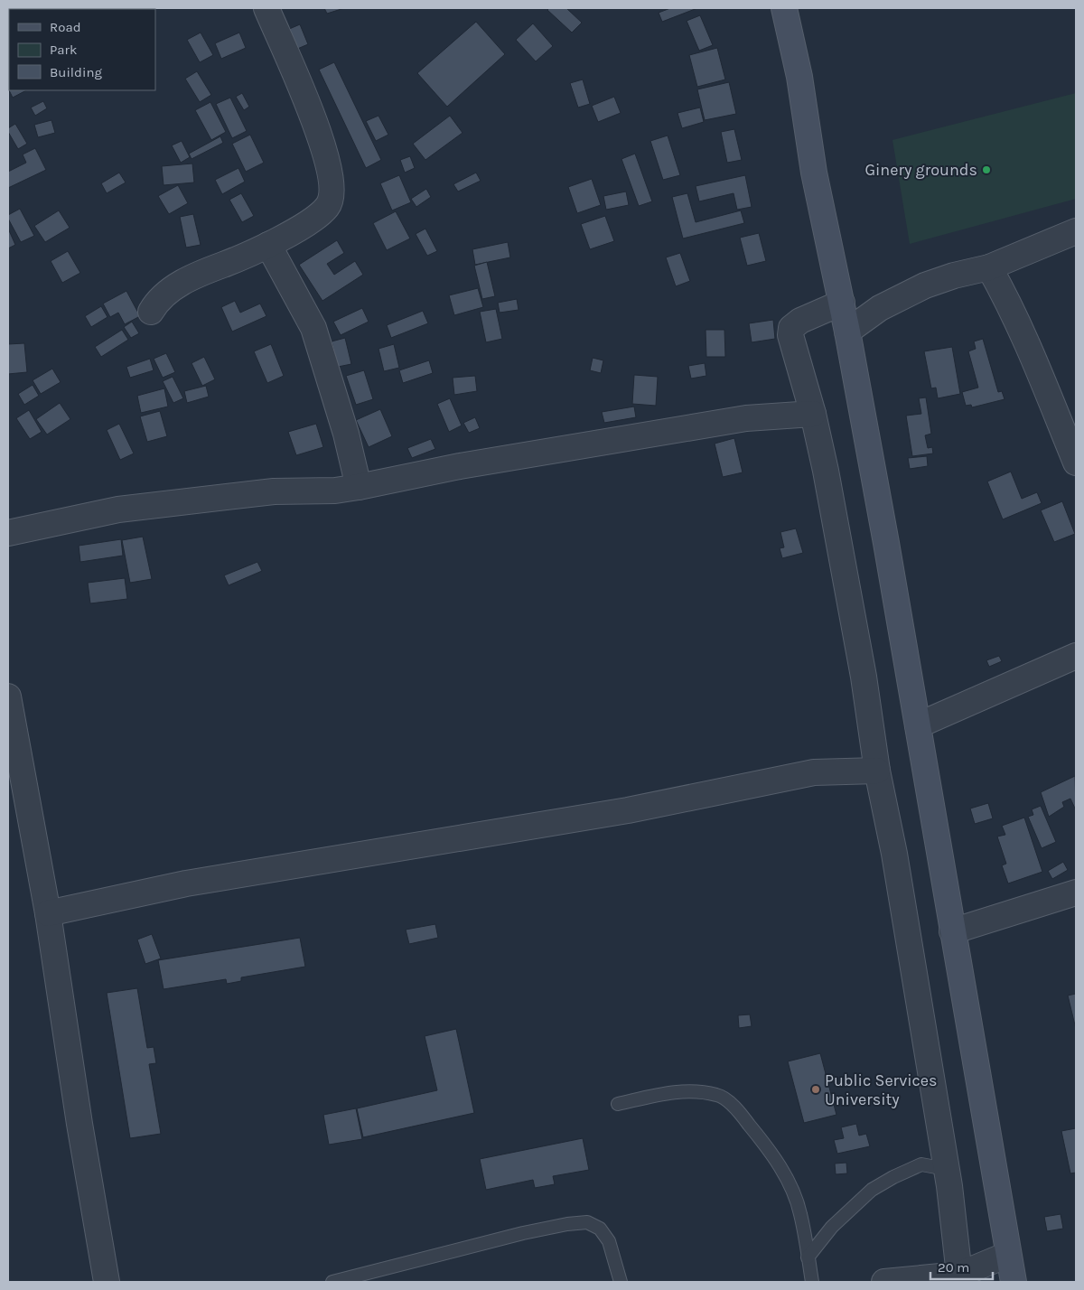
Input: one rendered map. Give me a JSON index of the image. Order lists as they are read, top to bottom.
{
  "places": ["Ginery grounds", "Public Services University"],
  "legend": ["Road", "Park", "Building"],
  "scale_bar": "20 m"
}
